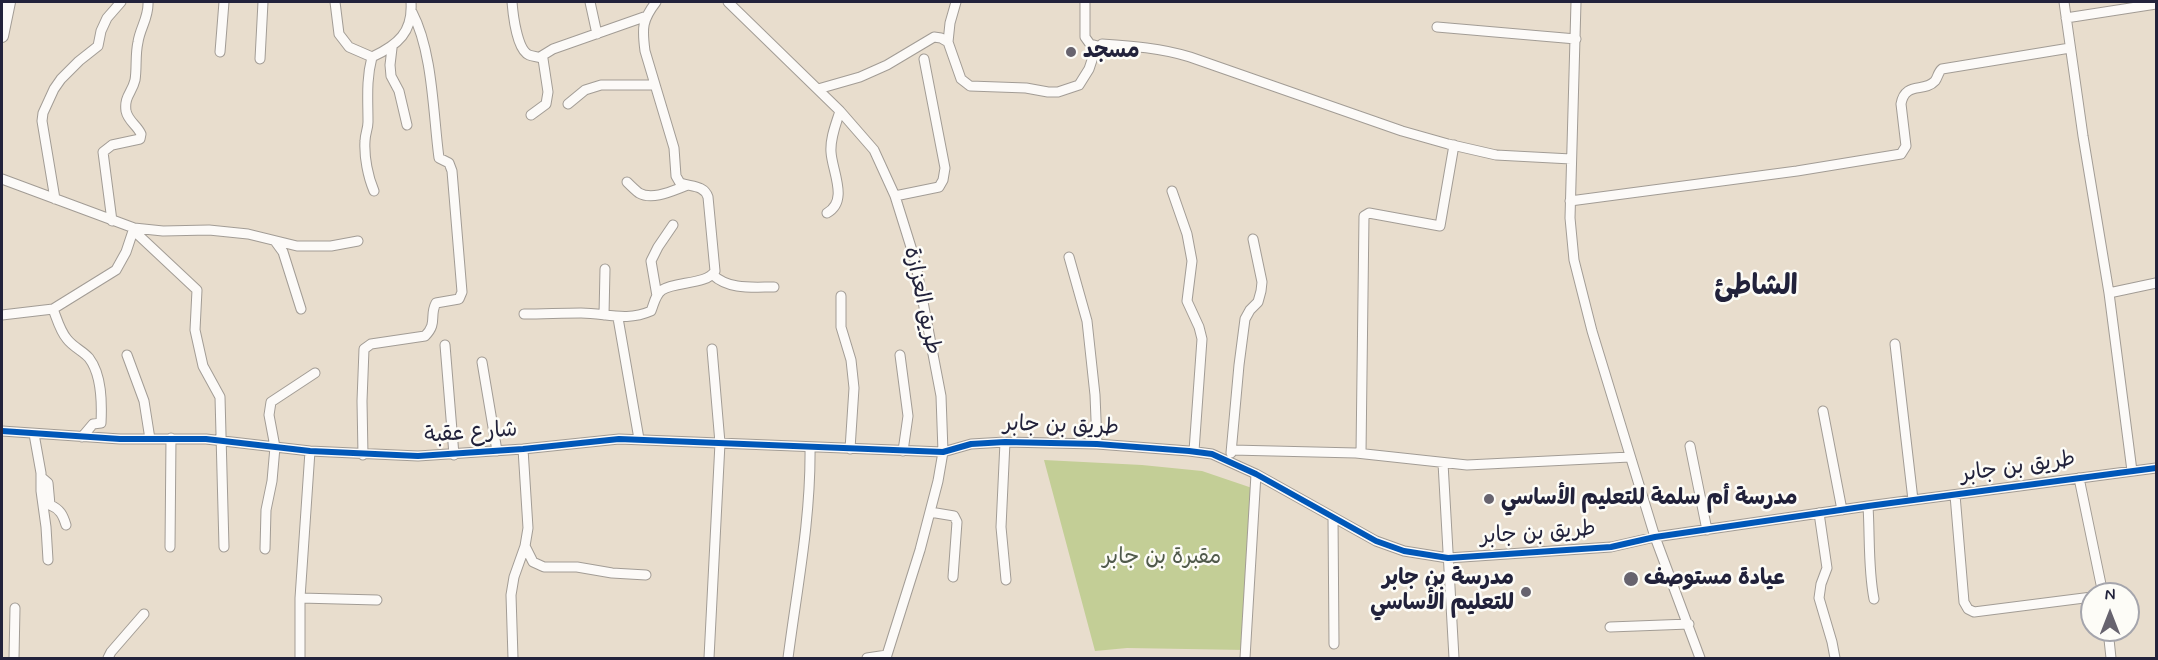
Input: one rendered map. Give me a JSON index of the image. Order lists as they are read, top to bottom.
{
  "streets": {
    "street": ["طريق العزازة", "طريق بن جابر", "شارع عقبة"]
  },
  "crossings": [
    ["طريق العزازة", "طريق بن جابر"],
    ["طريق العزازة", "شارع عقبة"],
    ["طريق بن جابر", "شارع عقبة"]
  ],
  "districts": ["الشاطئ"],
  "parks": ["مقبرة بن جابر"],
  "places": [
    "مسجد",
    "مدرسة أم سلمة للتعليم الأساسي",
    "عيادة مستوصف",
    "مدرسة بن جابر للتعليم الأساسي"
  ],
  "north": "top"
}
